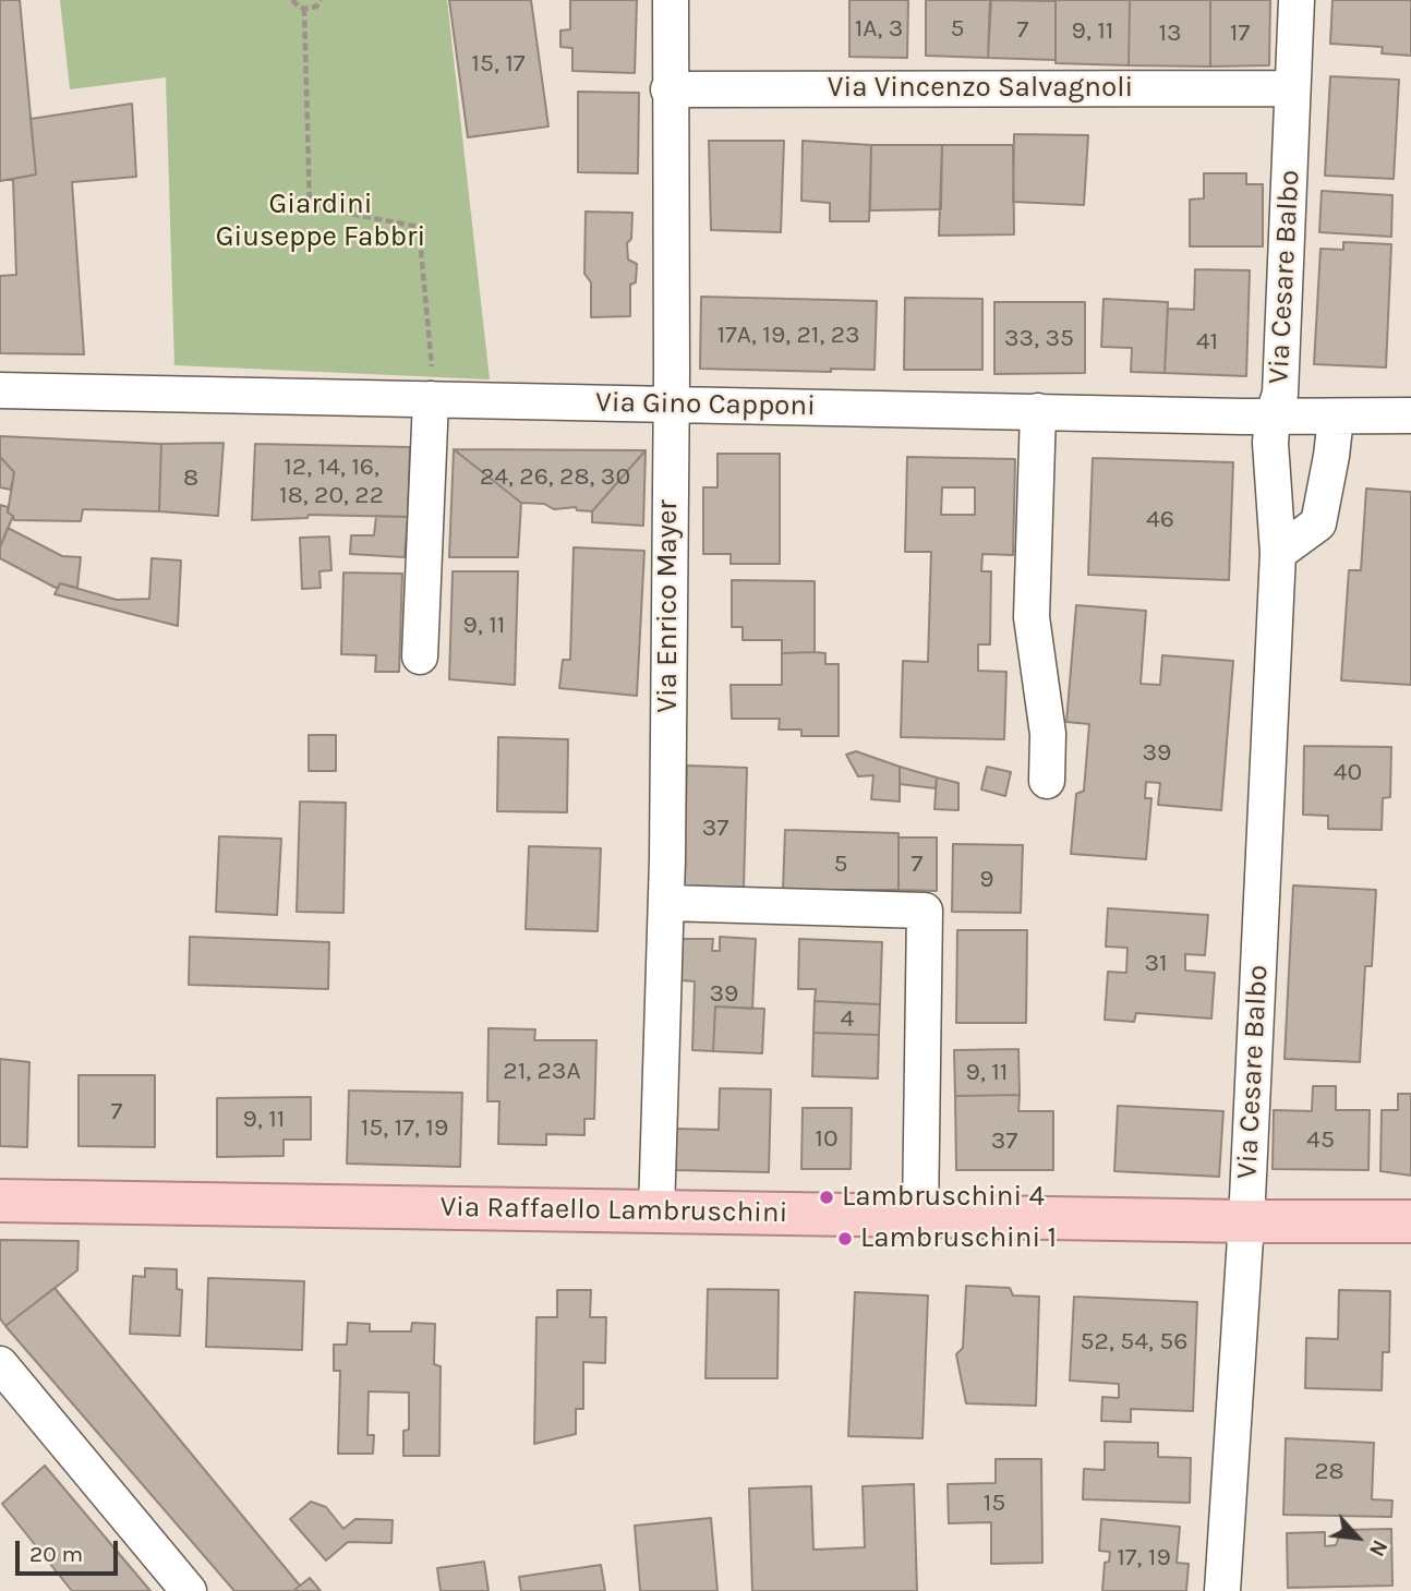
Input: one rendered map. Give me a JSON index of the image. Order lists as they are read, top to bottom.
{
  "streets": {
    "main road": ["Via Raffaello Lambruschini"],
    "street": [
      "Via Vincenzo Salvagnoli",
      "Via Cesare Balbo",
      "Via Gino Capponi",
      "Via Enrico Mayer"
    ]
  },
  "crossings": [
    ["Via Vincenzo Salvagnoli", "Via Cesare Balbo"],
    ["Via Vincenzo Salvagnoli", "Via Enrico Mayer"],
    ["Via Cesare Balbo", "Via Gino Capponi"],
    ["Via Cesare Balbo", "Via Raffaello Lambruschini"],
    ["Via Gino Capponi", "Via Enrico Mayer"],
    ["Via Enrico Mayer", "Via Raffaello Lambruschini"]
  ],
  "parks": ["Giardini Giuseppe Fabbri"],
  "places": ["Lambruschini 4", "Lambruschini 1"],
  "house_numbers": [
    "1A, 3",
    "5",
    "7",
    "9, 11",
    "13",
    "17",
    "15, 17",
    "17A, 19, 21, 23",
    "33, 35",
    "41",
    "12, 14, 16, 18, 20, 22",
    "24, 26, 28, 30",
    "8",
    "46",
    "9, 11",
    "39",
    "40",
    "37",
    "5",
    "7",
    "9",
    "31",
    "39",
    "4",
    "21, 23A",
    "9, 11",
    "7",
    "9, 11",
    "15, 17, 19",
    "10",
    "45",
    "37",
    "52, 54, 56",
    "28",
    "15",
    "17, 19"
  ],
  "scale_bar": "20 m",
  "north": "bottom right"
}
